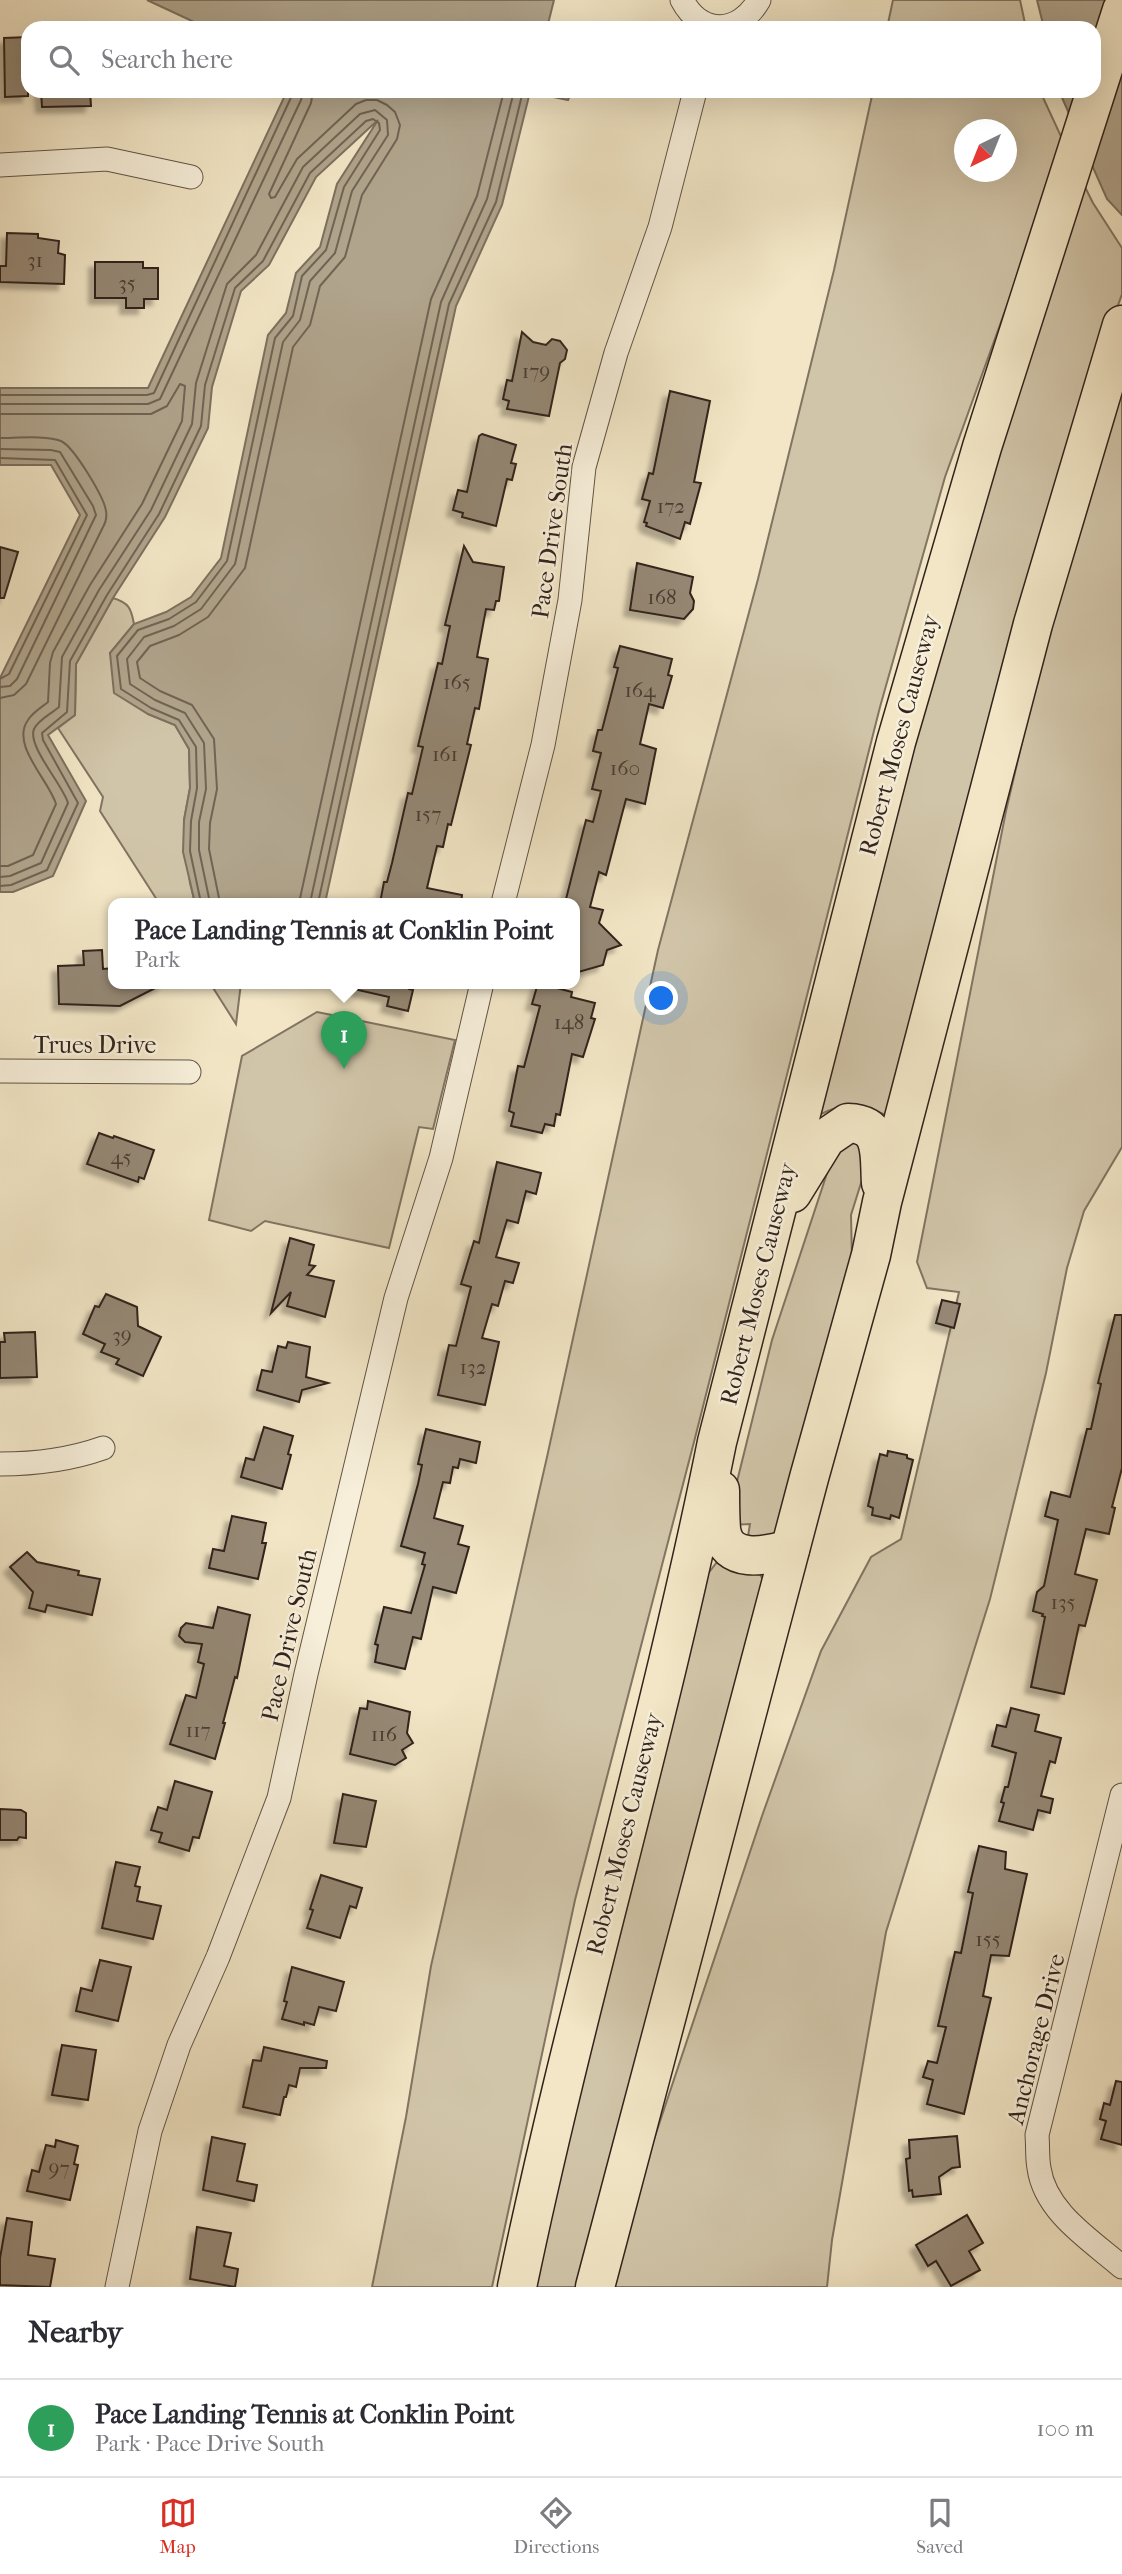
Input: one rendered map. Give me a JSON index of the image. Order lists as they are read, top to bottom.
{
  "streets": {
    "highway": ["Robert Moses Causeway"],
    "street": ["Pace Drive South", "Trues Drive", "Anchorage Drive"]
  },
  "house_numbers": [
    "31",
    "35",
    "179",
    "172",
    "168",
    "165",
    "164",
    "161",
    "160",
    "157",
    "148",
    "45",
    "39",
    "132",
    "135",
    "117",
    "116",
    "155",
    "97"
  ],
  "north": "bottom left",
  "page": {
    "search": "Search here",
    "popup": ["Pace Landing Tennis at Conklin Point", "Park"],
    "pins": "1",
    "heading": "Nearby",
    "list": [
      {
        "mark": "1",
        "name": "Pace Landing Tennis at Conklin Point",
        "note": "Park · Pace Drive South",
        "value": "100 m"
      }
    ],
    "nav": ["Map", "Directions", "Saved"]
  }
}
